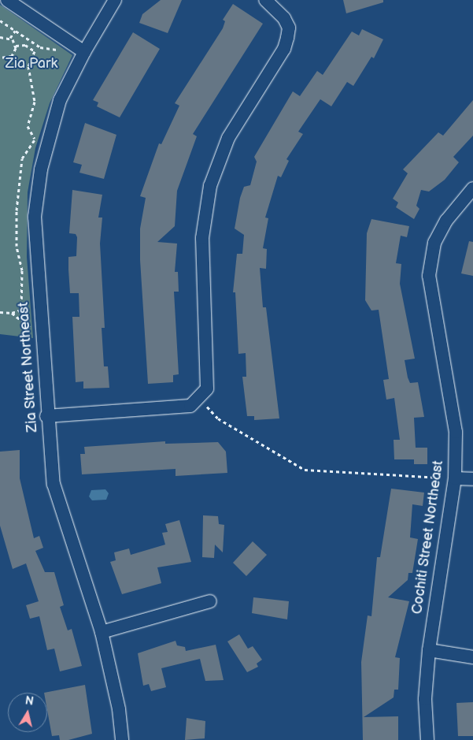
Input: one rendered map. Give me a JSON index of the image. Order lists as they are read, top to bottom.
{
  "streets": {
    "street": ["Zia Street Northeast", "Cochiti Street Northeast"]
  },
  "parks": ["Zia Park"],
  "north": "top"
}
